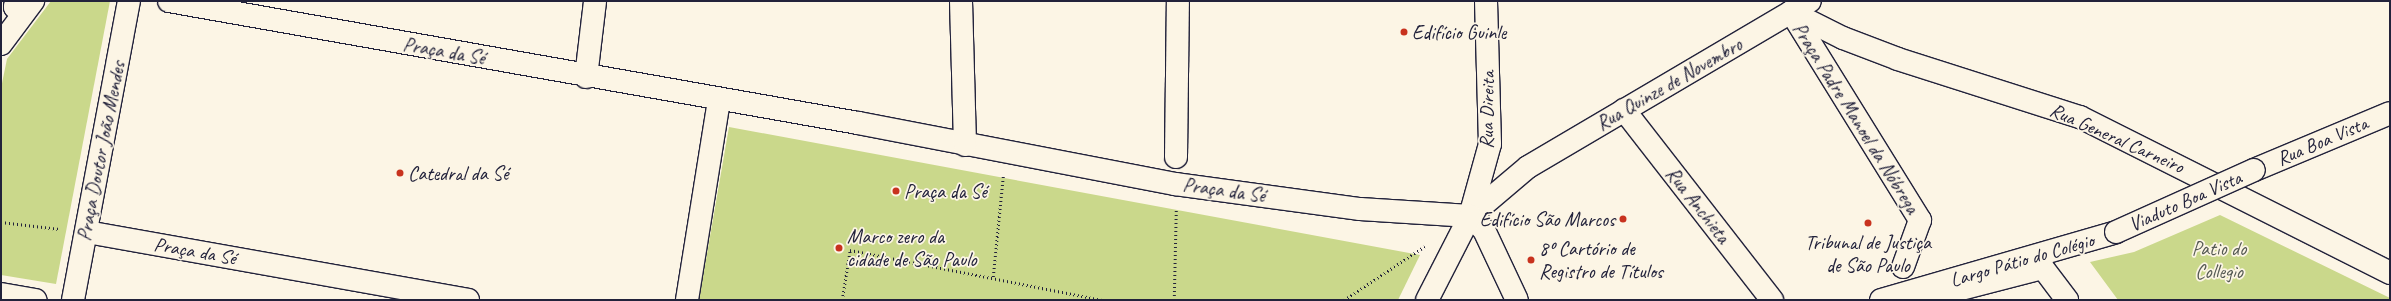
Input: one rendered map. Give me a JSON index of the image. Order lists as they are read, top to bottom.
{
  "streets": {
    "street": [
      "Praça da Sé",
      "Rua Quinze de Novembro",
      "Rua Direita",
      "Praça Padre Manoel da Nóbrega",
      "Rua General Carneiro",
      "Rua Boa Vista",
      "Praça Doutor João Mendes",
      "Viaduto Boa Vista",
      "Rua Anchieta",
      "Largo Pátio do Colégio"
    ]
  },
  "crossings": [
    ["Praça da Sé", "Rua Quinze de Novembro"],
    ["Praça da Sé", "Rua Direita"],
    ["Praça da Sé", "Praça Doutor João Mendes"],
    ["Rua Quinze de Novembro", "Rua Direita"],
    ["Rua Quinze de Novembro", "Praça Padre Manoel da Nóbrega"],
    ["Rua Quinze de Novembro", "Rua Anchieta"],
    ["Praça Padre Manoel da Nóbrega", "Rua General Carneiro"],
    ["Rua Boa Vista", "Viaduto Boa Vista"],
    ["Viaduto Boa Vista", "Largo Pátio do Colégio"]
  ],
  "parks": ["Patio do Collegio"],
  "places": [
    "Edifício Guinle",
    "Catedral da Sé",
    "Praça da Sé",
    "Edifício São Marcos",
    "Tribunal de Justiça de São Paulo",
    "Marco zero da cidade de São Paulo",
    "8º Cartório de Registro de Títulos"
  ]
}
